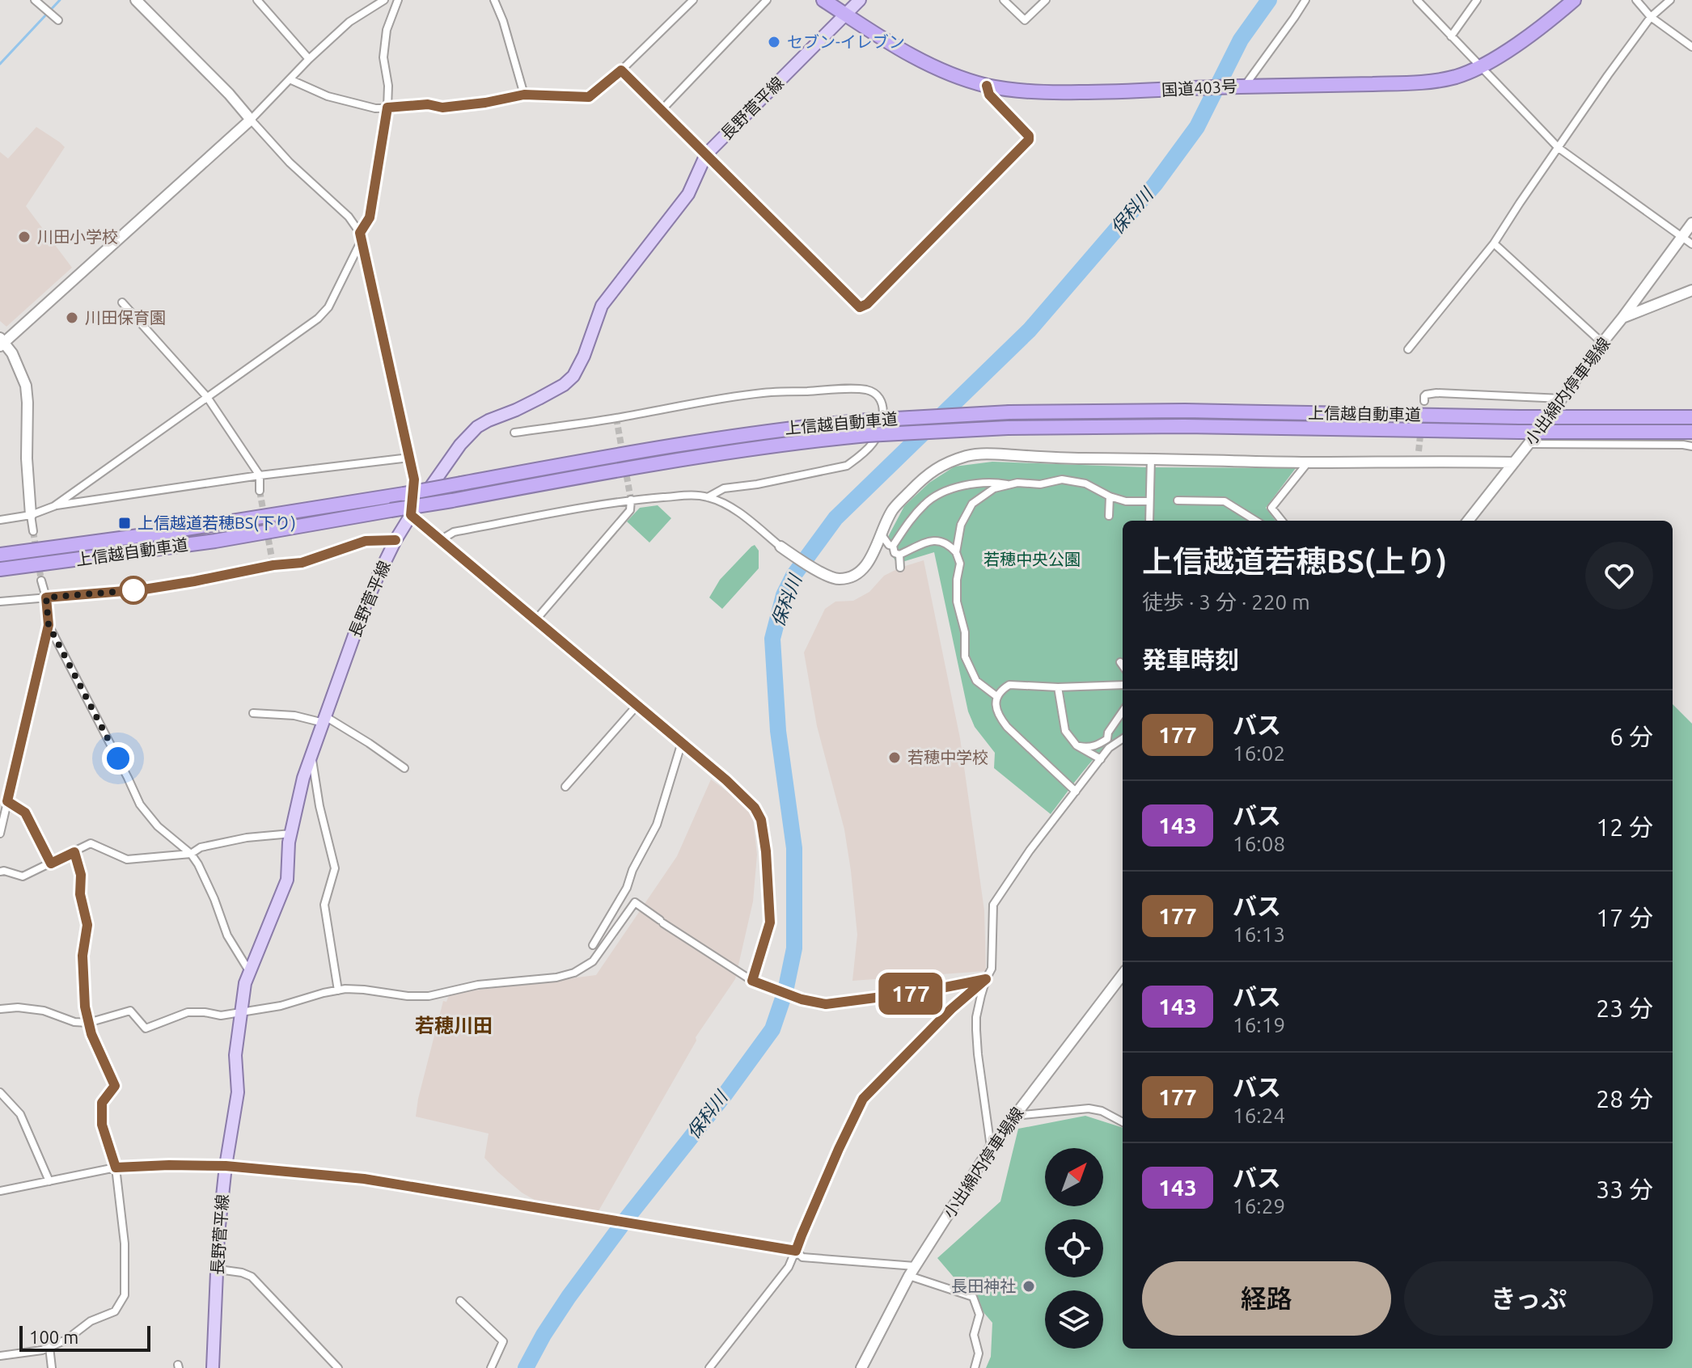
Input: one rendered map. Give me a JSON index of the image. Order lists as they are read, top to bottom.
{
  "streets": {
    "highway": ["国道403号", "上信越自動車道"],
    "main road": ["長野菅平線"],
    "street": ["小出綿内停車場線"]
  },
  "crossings": [
    ["国道403号", "長野菅平線"]
  ],
  "districts": ["若穂川田"],
  "water": ["保科川"],
  "parks": ["若穂中央公園"],
  "places": {
    "other": [
      "セブン-イレブン",
      "川田小学校",
      "川田保育園",
      "若穂中学校",
      "長田神社"
    ],
    "transit": ["上信越道若穂BS(下り)"]
  },
  "lines": ["bus line 177"],
  "scale_bar": "100 m",
  "north": "top right",
  "page": {
    "on_map": "177",
    "heading": [
      ["上信越道若穂BS(上り)", "徒歩 · 3 分 · 220 m"],
      "発車時刻"
    ],
    "list": [
      {
        "mark": "177",
        "name": "バス",
        "note": "16:02",
        "value": "6 分"
      },
      {
        "mark": "143",
        "name": "バス",
        "note": "16:08",
        "value": "12 分"
      },
      {
        "mark": "177",
        "name": "バス",
        "note": "16:13",
        "value": "17 分"
      },
      {
        "mark": "143",
        "name": "バス",
        "note": "16:19",
        "value": "23 分"
      },
      {
        "mark": "177",
        "name": "バス",
        "note": "16:24",
        "value": "28 分"
      },
      {
        "mark": "143",
        "name": "バス",
        "note": "16:29",
        "value": "33 分"
      }
    ],
    "buttons": ["経路", "きっぷ"],
    "scale": "100 m"
  }
}
